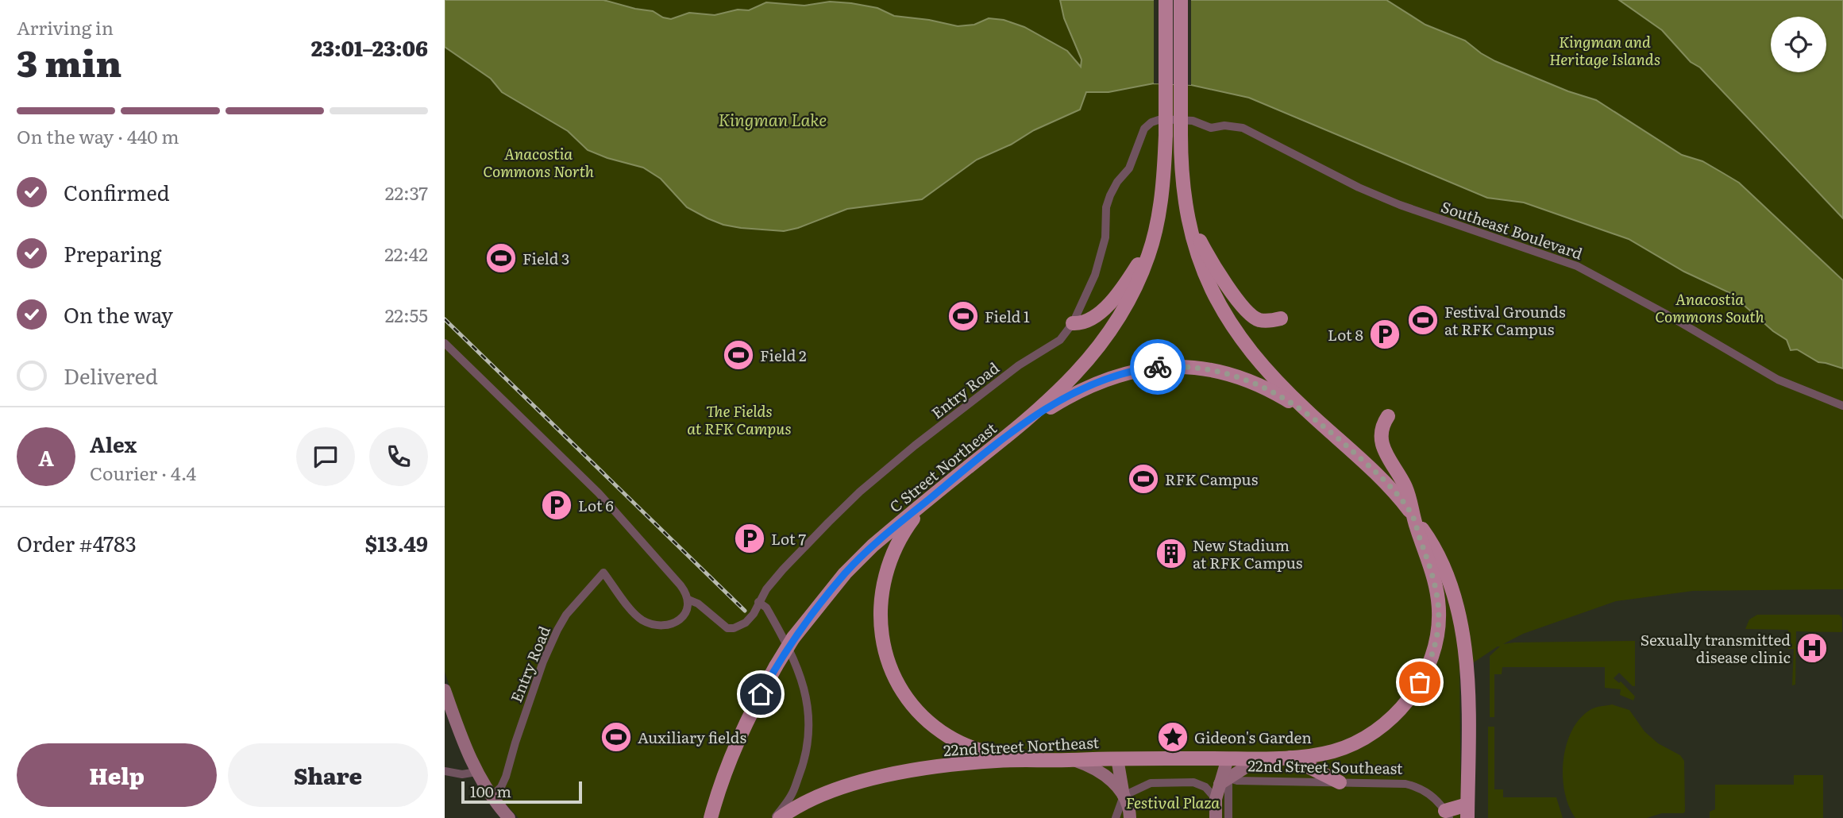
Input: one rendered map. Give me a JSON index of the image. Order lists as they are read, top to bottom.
{
  "streets": {
    "main road": ["C Street Northeast", "22nd Street Northeast", "22nd Street Southeast"],
    "street": ["Southeast Boulevard", "Entry Road"]
  },
  "crossings": [
    ["Southeast Boulevard", "Entry Road"],
    ["22nd Street Northeast", "22nd Street Southeast"]
  ],
  "water": ["Kingman Lake"],
  "parks": [
    "Kingman and Heritage Islands",
    "Anacostia Commons North",
    "Anacostia Commons South",
    "The Fields at RFK Campus",
    "Festival Plaza"
  ],
  "places": {
    "sports": [
      "Field 3",
      "Field 1",
      "Festival Grounds at RFK Campus",
      "Field 2",
      "RFK Campus",
      "Auxiliary fields"
    ],
    "parking": ["Lot 8", "Lot 6", "Lot 7"],
    "building": ["New Stadium at RFK Campus"],
    "hospital": ["Sexually transmitted disease clinic"],
    "place": ["Gideon's Garden"]
  },
  "scale_bar": "100 m",
  "page": {
    "heading": ["3 min", "Arriving in", "23:01–23:06"],
    "panel": [
      "Alex",
      "Courier · 4.4",
      "Order #4783",
      "$13.49"
    ],
    "bar": "On the way · 440 m",
    "list": [
      ["Confirmed", "22:37"],
      ["Preparing", "22:42"],
      ["On the way", "22:55"],
      "Delivered"
    ],
    "round": "A",
    "buttons": ["Help", "Share"],
    "scale": "100 m"
  }
}
